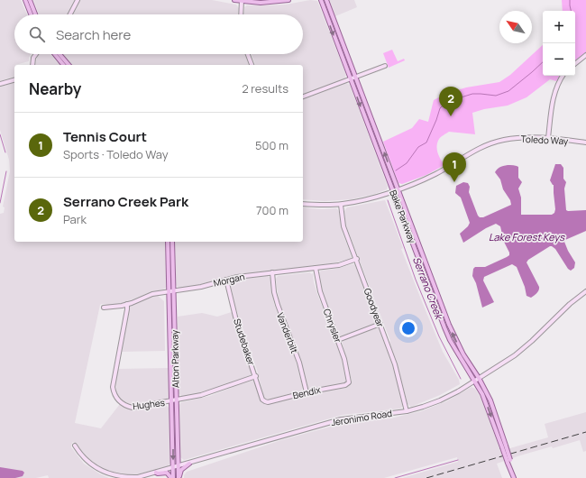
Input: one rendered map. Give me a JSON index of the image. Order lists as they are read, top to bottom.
{
  "streets": {
    "main road": ["Bake Parkway", "Alton Parkway"],
    "street": [
      "Toledo Way",
      "Morgan",
      "Goodyear",
      "Chrysler",
      "Vanderbilt",
      "Studebaker",
      "Bendix",
      "Hughes",
      "Jeronimo Road"
    ]
  },
  "crossings": [
    ["Toledo Way", "Bake Parkway"],
    ["Toledo Way", "Goodyear"],
    ["Bake Parkway", "Jeronimo Road"],
    ["Morgan", "Goodyear"],
    ["Morgan", "Chrysler"],
    ["Morgan", "Vanderbilt"],
    ["Morgan", "Studebaker"],
    ["Morgan", "Alton Parkway"],
    ["Morgan", "Hughes"],
    ["Goodyear", "Jeronimo Road"],
    ["Chrysler", "Bendix"],
    ["Vanderbilt", "Bendix"],
    ["Studebaker", "Bendix"],
    ["Studebaker", "Hughes"],
    ["Alton Parkway", "Hughes"],
    ["Alton Parkway", "Jeronimo Road"]
  ],
  "water": ["Lake Forest Keys", "Serrano Creek"],
  "north": "top left",
  "page": {
    "map_buttons": ["+", "−"],
    "search": "Search here",
    "heading": ["Nearby", "2 results"],
    "pins": ["2", "1"],
    "list": [
      {
        "mark": "1",
        "name": "Tennis Court",
        "note": "Sports · Toledo Way",
        "value": "500 m"
      },
      {
        "mark": "2",
        "name": "Serrano Creek Park",
        "note": "Park",
        "value": "700 m"
      }
    ]
  }
}
